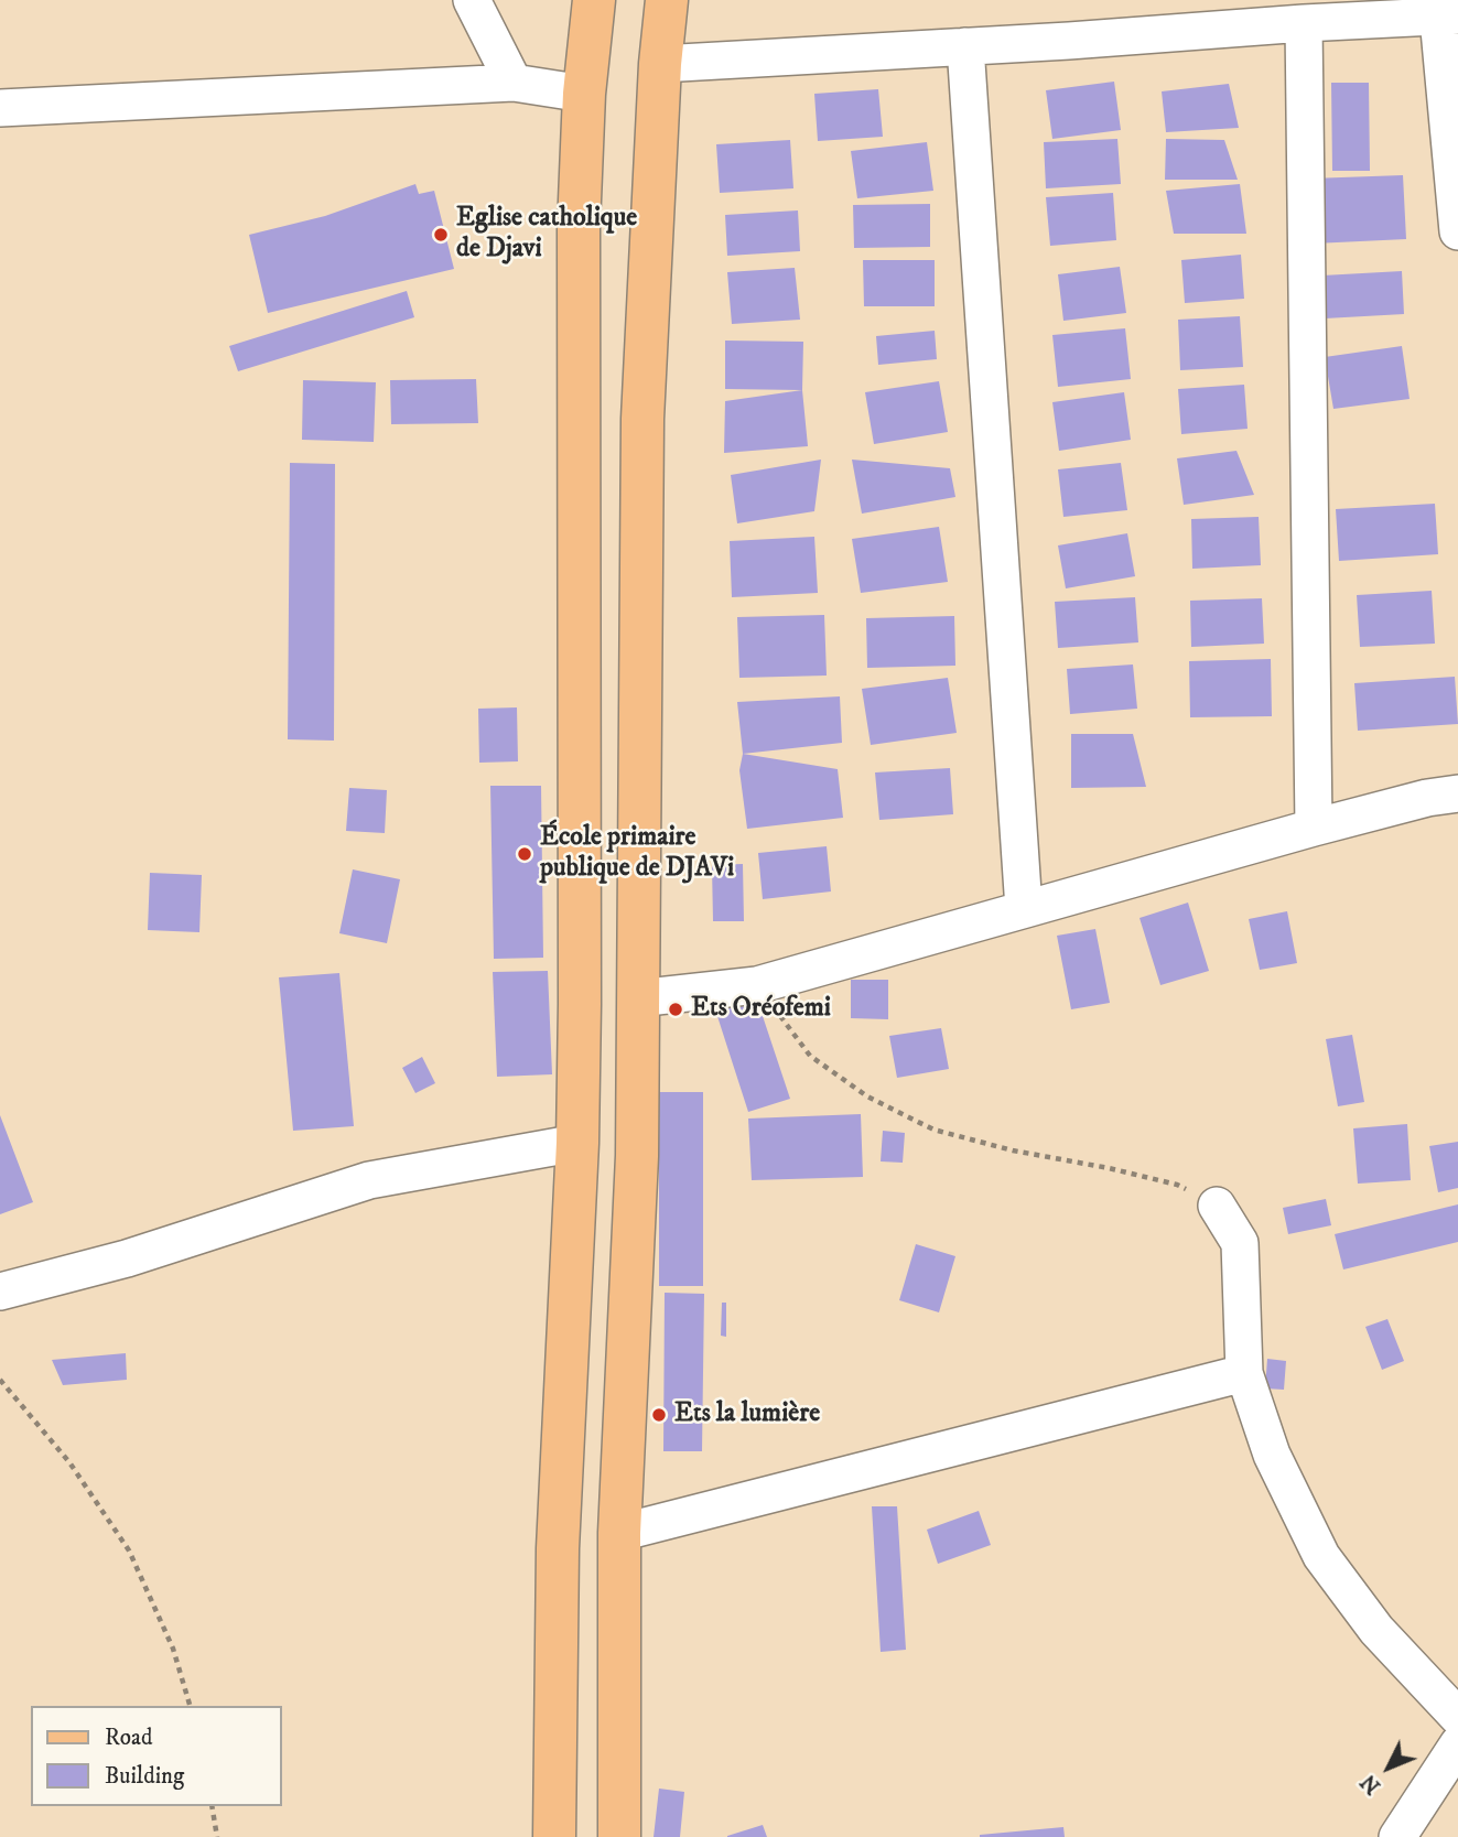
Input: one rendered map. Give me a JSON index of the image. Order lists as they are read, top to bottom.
{
  "places": [
    "Eglise catholique de Djavi",
    "École primaire publique de DJAVi",
    "Ets Oréofemi",
    "Ets la lumière"
  ],
  "legend": ["Road", "Building"],
  "north": "bottom left"
}
